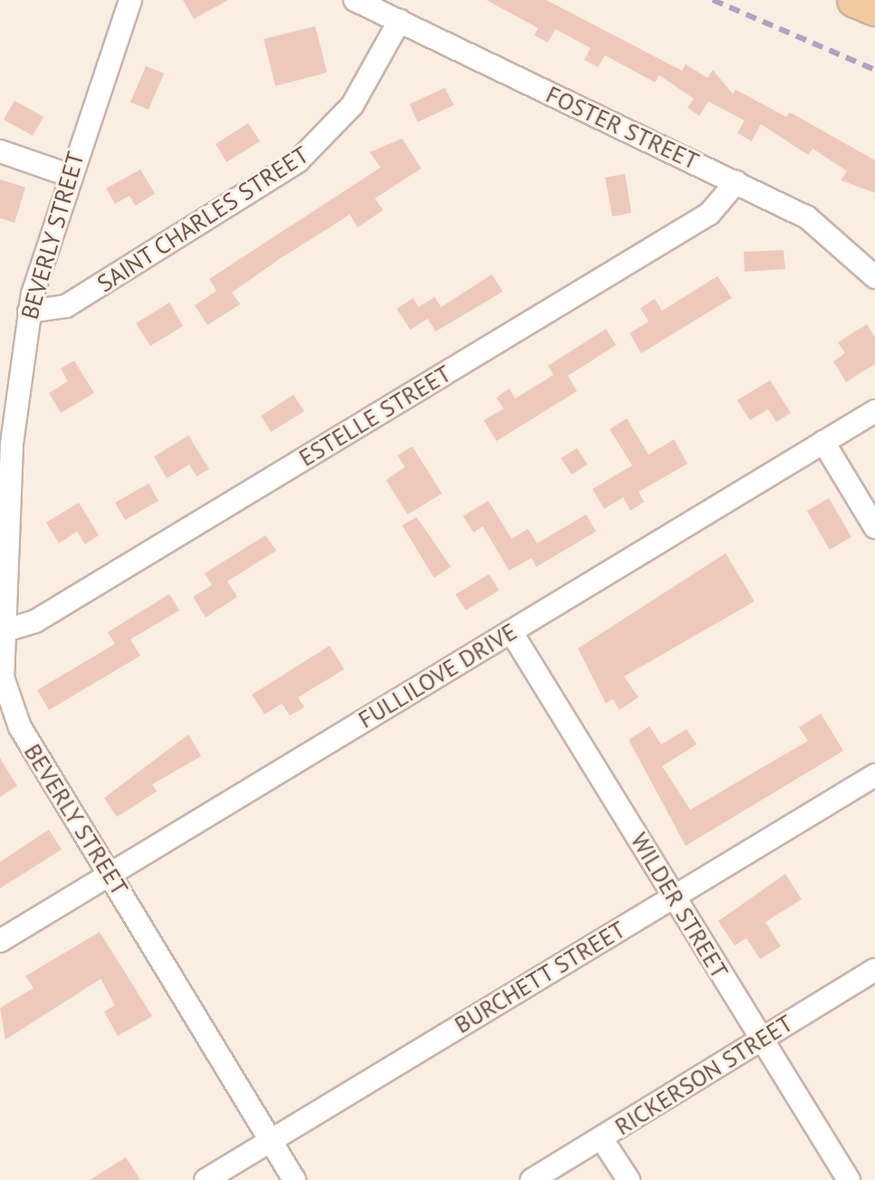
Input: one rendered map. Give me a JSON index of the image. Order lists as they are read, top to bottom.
{
  "streets": {
    "street": [
      "FOSTER STREET",
      "SAINT CHARLES STREET",
      "BEVERLY STREET",
      "ESTELLE STREET",
      "FULLILOVE DRIVE",
      "WILDER STREET",
      "BURCHETT STREET",
      "RICKERSON STREET"
    ]
  },
  "crossings": [
    ["FOSTER STREET", "SAINT CHARLES STREET"],
    ["FOSTER STREET", "ESTELLE STREET"],
    ["SAINT CHARLES STREET", "BEVERLY STREET"],
    ["BEVERLY STREET", "ESTELLE STREET"],
    ["BEVERLY STREET", "FULLILOVE DRIVE"],
    ["BEVERLY STREET", "BURCHETT STREET"],
    ["FULLILOVE DRIVE", "WILDER STREET"],
    ["WILDER STREET", "BURCHETT STREET"],
    ["WILDER STREET", "RICKERSON STREET"]
  ]
}
